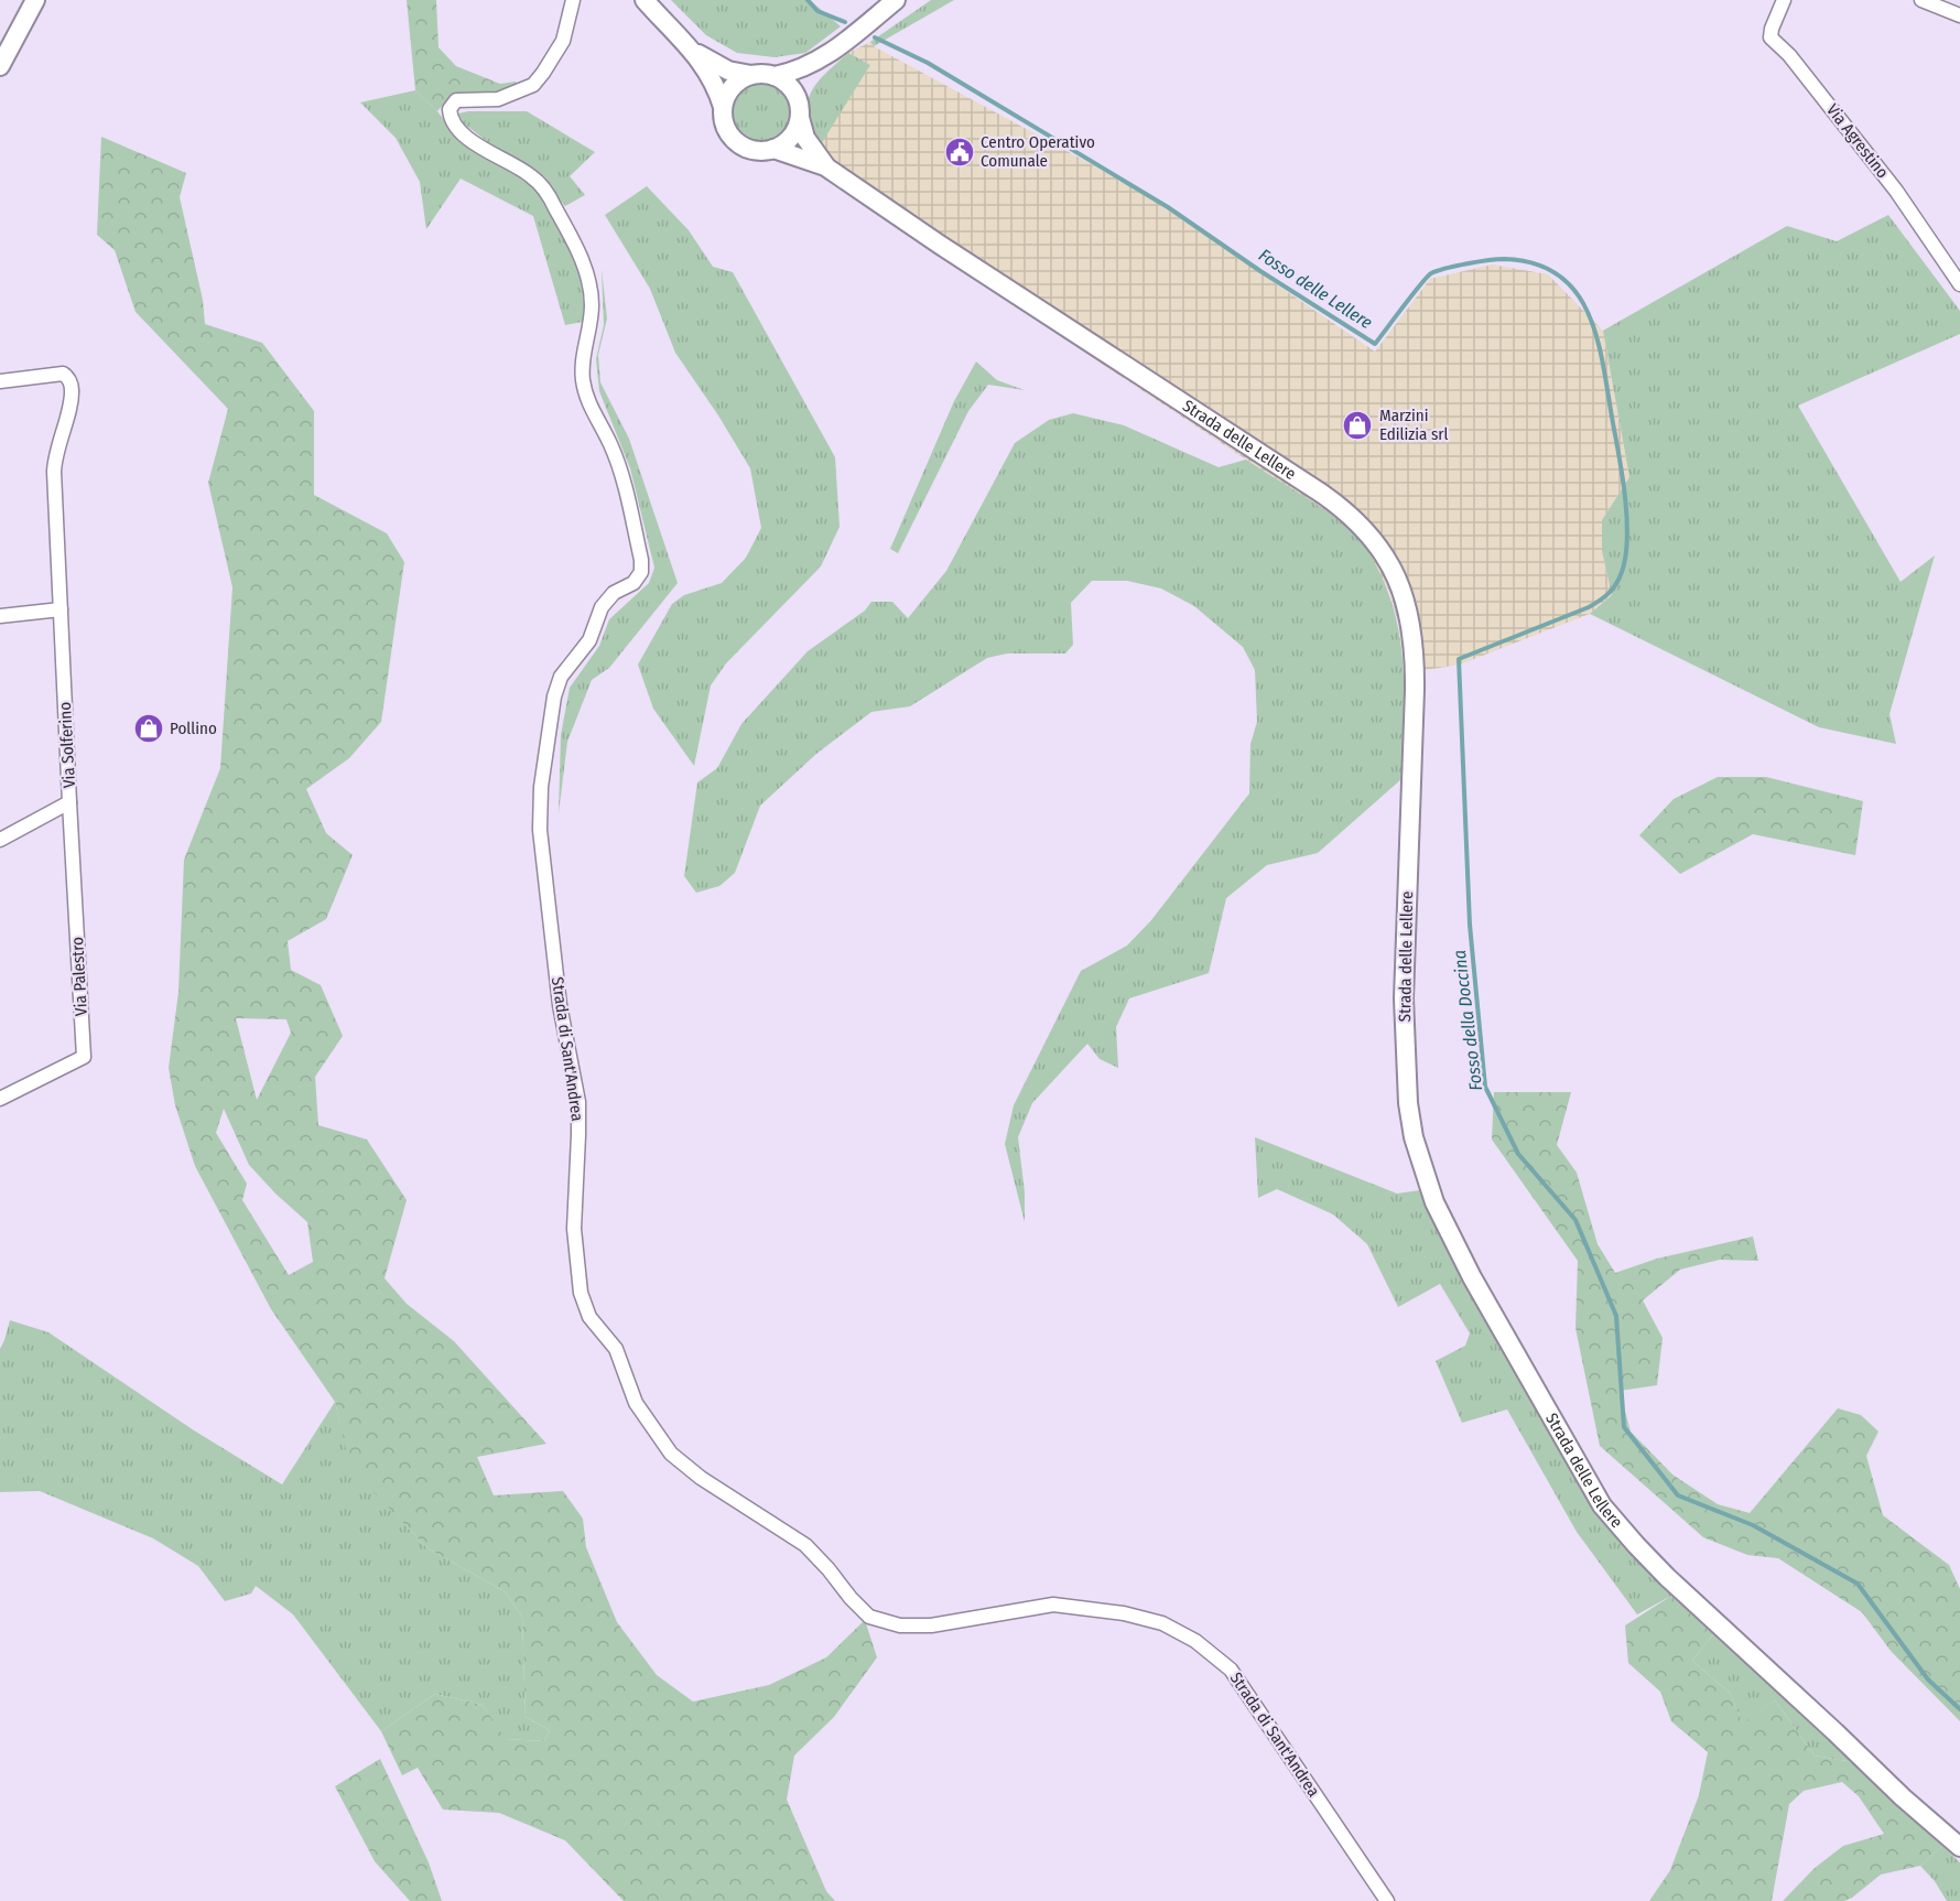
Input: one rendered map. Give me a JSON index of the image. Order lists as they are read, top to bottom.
{
  "streets": {
    "street": [
      "Via Agrestino",
      "Strada delle Lellere",
      "Via Solferino",
      "Via Palestro",
      "Strada di Sant'Andrea"
    ]
  },
  "crossings": [
    ["Via Solferino", "Via Palestro"]
  ],
  "water": ["Fosso delle Lellere", "Fosso della Doccina"],
  "places": {
    "public building": ["Centro Operativo Comunale"],
    "shop": ["Marzini Edilizia srl", "Pollino"]
  }
}
